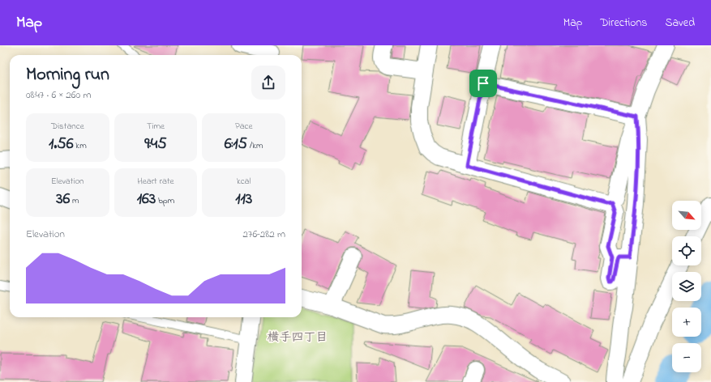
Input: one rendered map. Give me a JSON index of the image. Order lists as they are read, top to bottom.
{
  "districts": ["横手四丁目"],
  "north": "bottom right",
  "page": {
    "header": "Map",
    "nav": ["Map", "Directions", "Saved"],
    "heading": ["Morning run", "08:47 · 6 × 260 m"],
    "stats": [
      ["Distance", "1.56 km"],
      ["Time", "9:45"],
      ["Pace", "6:15 /km"],
      ["Elevation", "36 m"],
      ["Heart rate", "163 bpm"],
      ["kcal", "113"]
    ],
    "map_buttons": ["+", "−"],
    "chart": ["Elevation", "276–282 m"]
  }
}
